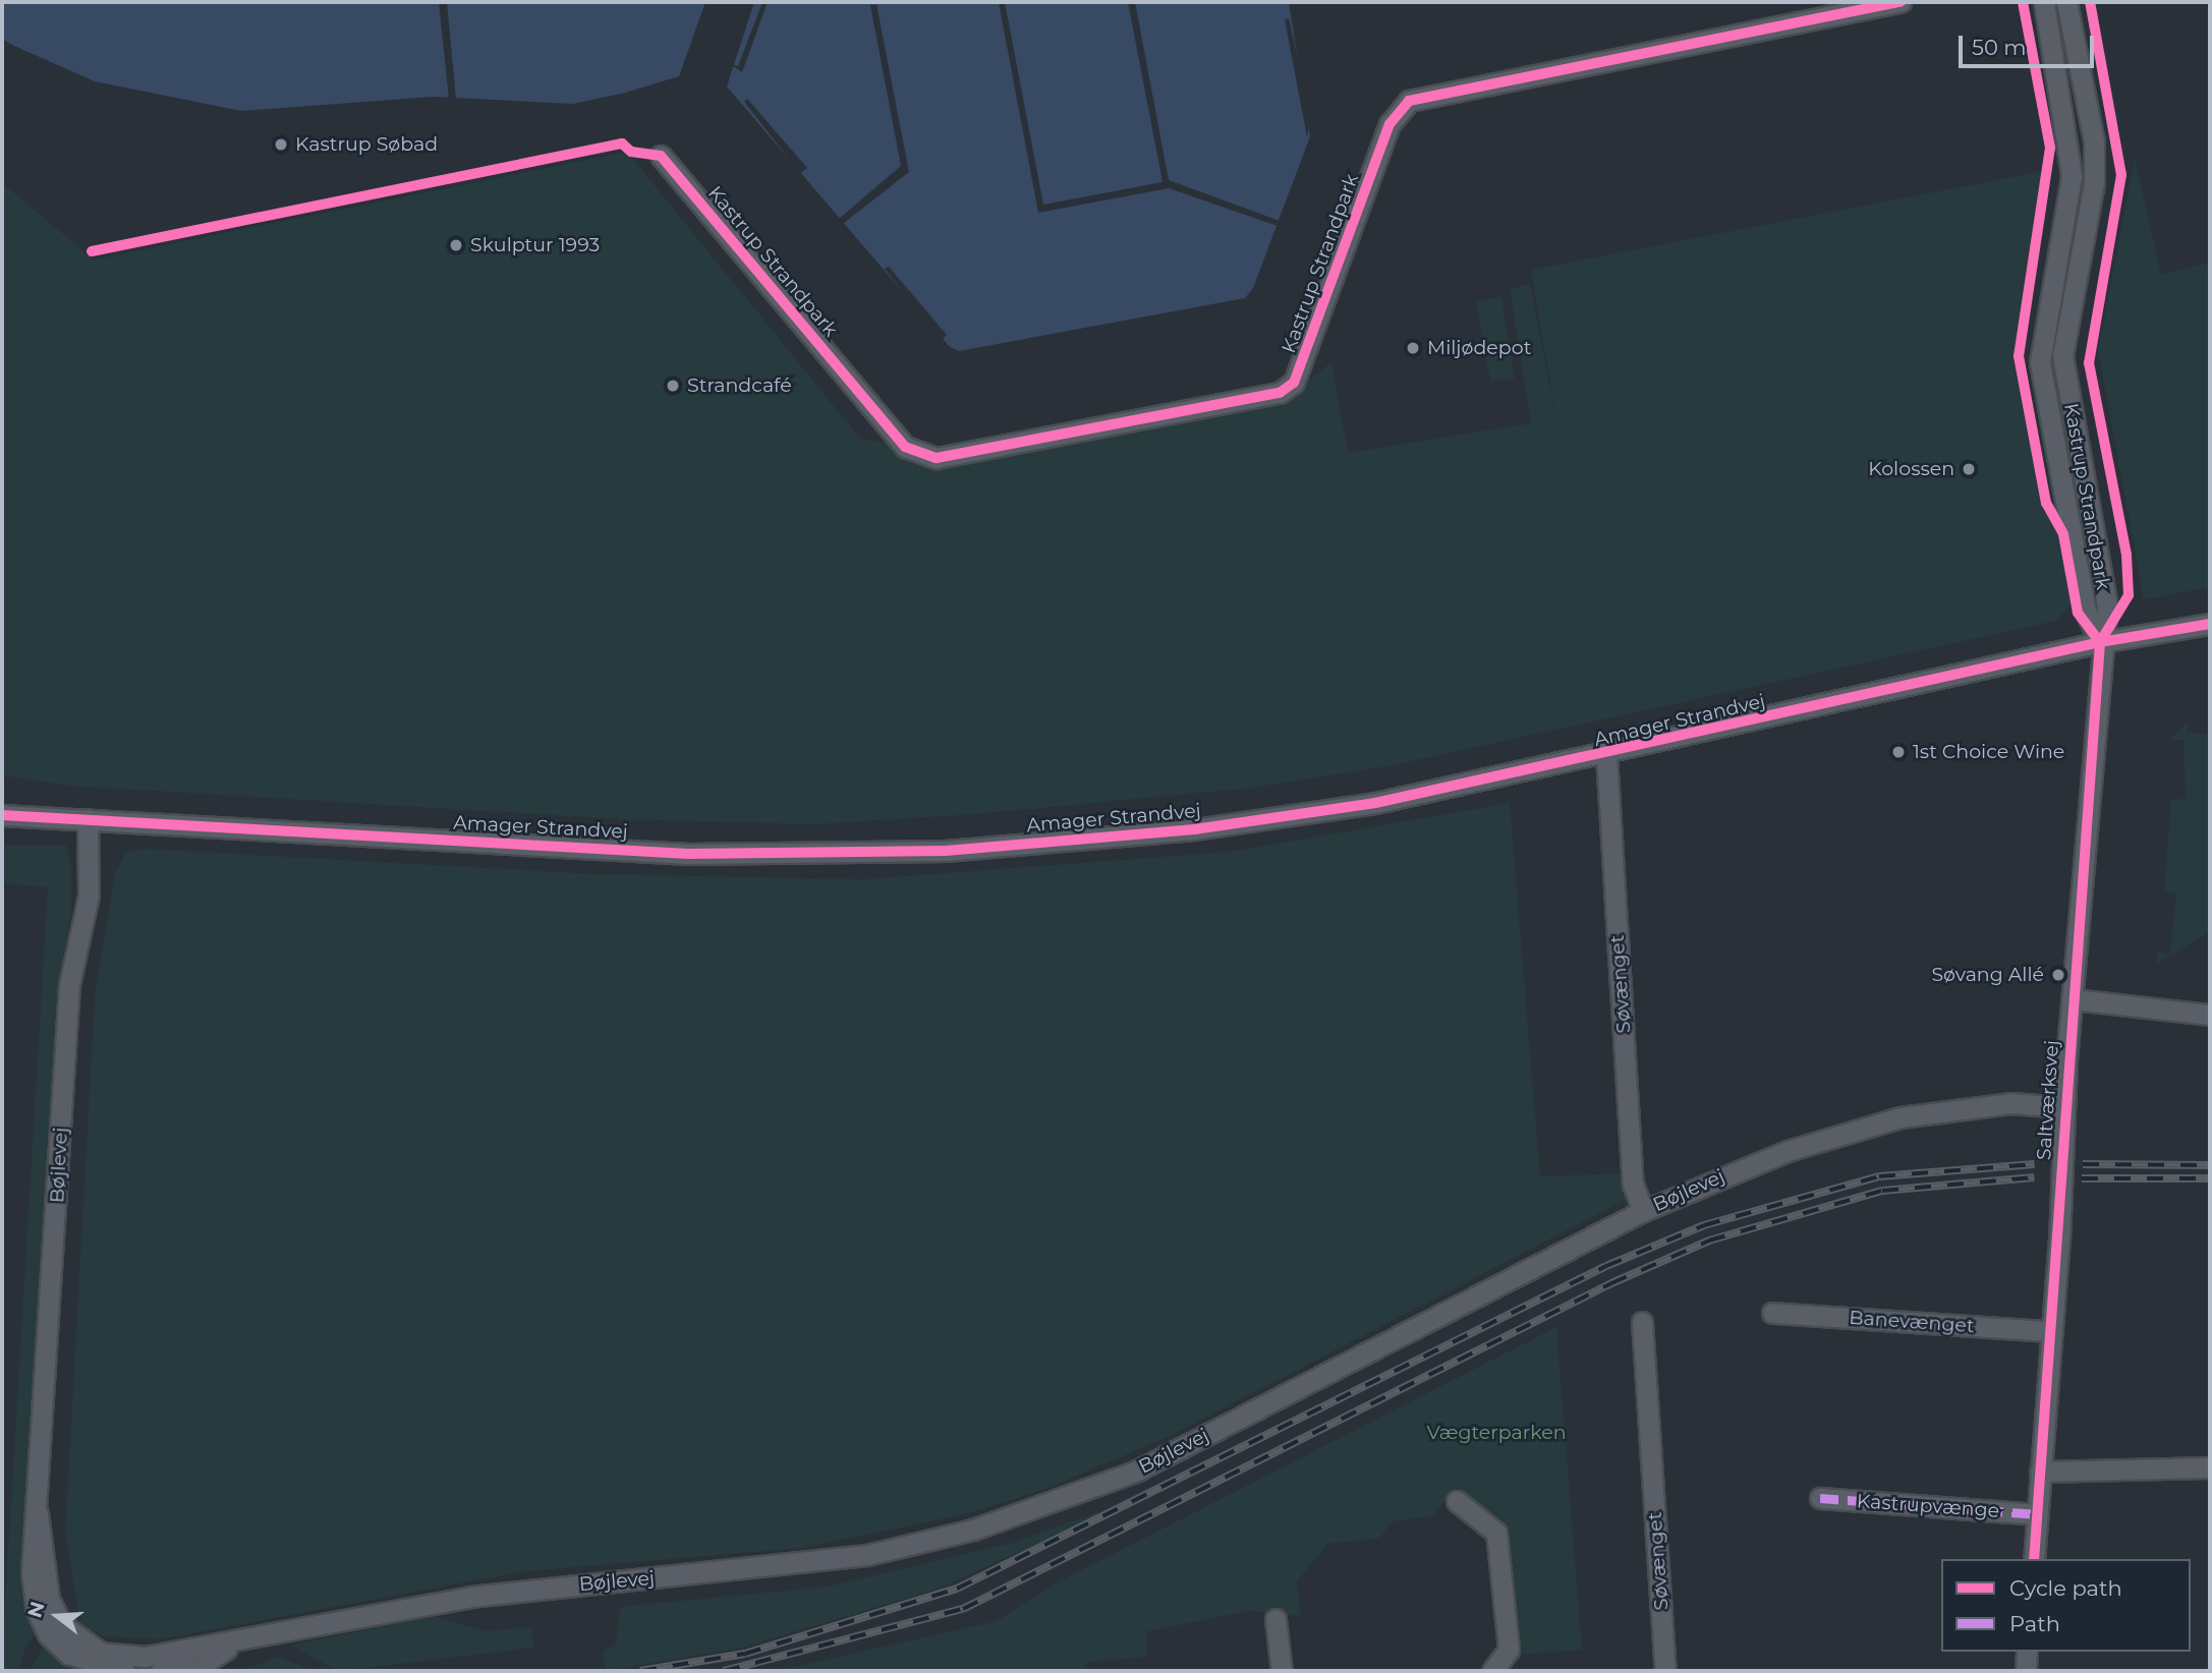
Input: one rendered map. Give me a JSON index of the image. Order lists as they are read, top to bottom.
{
  "streets": {
    "street": [
      "Kastrup Strandpark",
      "Amager Strandvej",
      "Søvænget",
      "Saltværksvej",
      "Bøjlevej",
      "Banevænget",
      "Kastrupvænge"
    ]
  },
  "crossings": [
    ["Kastrup Strandpark", "Amager Strandvej"],
    ["Kastrup Strandpark", "Saltværksvej"],
    ["Amager Strandvej", "Søvænget"],
    ["Amager Strandvej", "Saltværksvej"],
    ["Amager Strandvej", "Bøjlevej"],
    ["Søvænget", "Bøjlevej"],
    ["Saltværksvej", "Bøjlevej"],
    ["Saltværksvej", "Banevænget"],
    ["Saltværksvej", "Kastrupvænge"]
  ],
  "parks": ["Vægterparken"],
  "places": [
    "Kastrup Søbad",
    "Skulptur 1993",
    "Miljødepot",
    "Strandcafé",
    "Kolossen",
    "1st Choice Wine",
    "Søvang Allé"
  ],
  "legend": ["Cycle path", "Path"],
  "scale_bar": "50 m",
  "north": "left"
}
